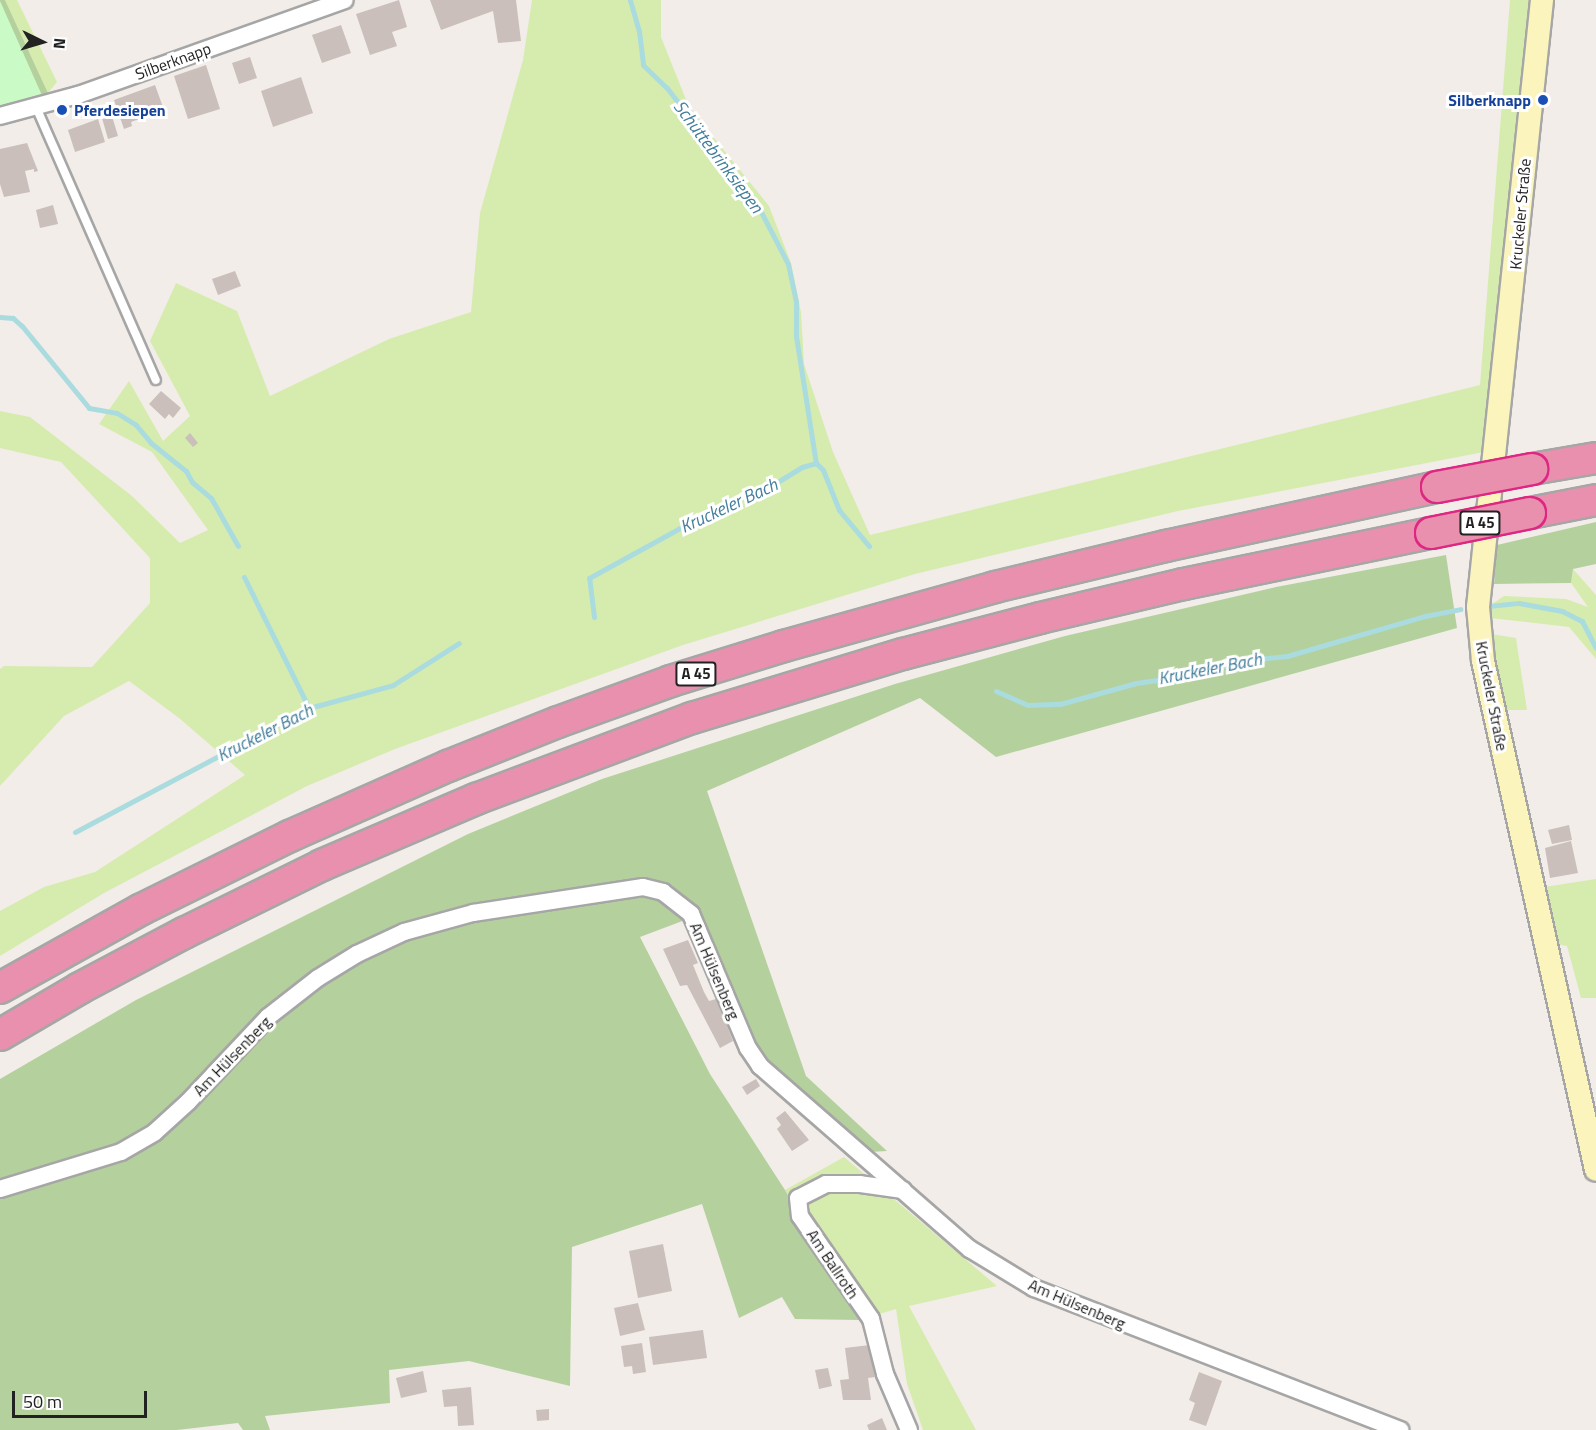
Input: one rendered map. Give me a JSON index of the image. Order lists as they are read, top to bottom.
{
  "streets": {
    "highway": ["A 45"],
    "street": [
      "Silberknapp",
      "Kruckeler Straße",
      "Am Hülsenberg",
      "Am Ballroth"
    ]
  },
  "crossings": [
    ["Am Hülsenberg", "Am Ballroth"]
  ],
  "water": ["Schüttebrinksiepen", "Kruckeler Bach"],
  "places": ["Silberknapp", "Pferdesiepen"],
  "scale_bar": "50 m",
  "north": "right"
}
